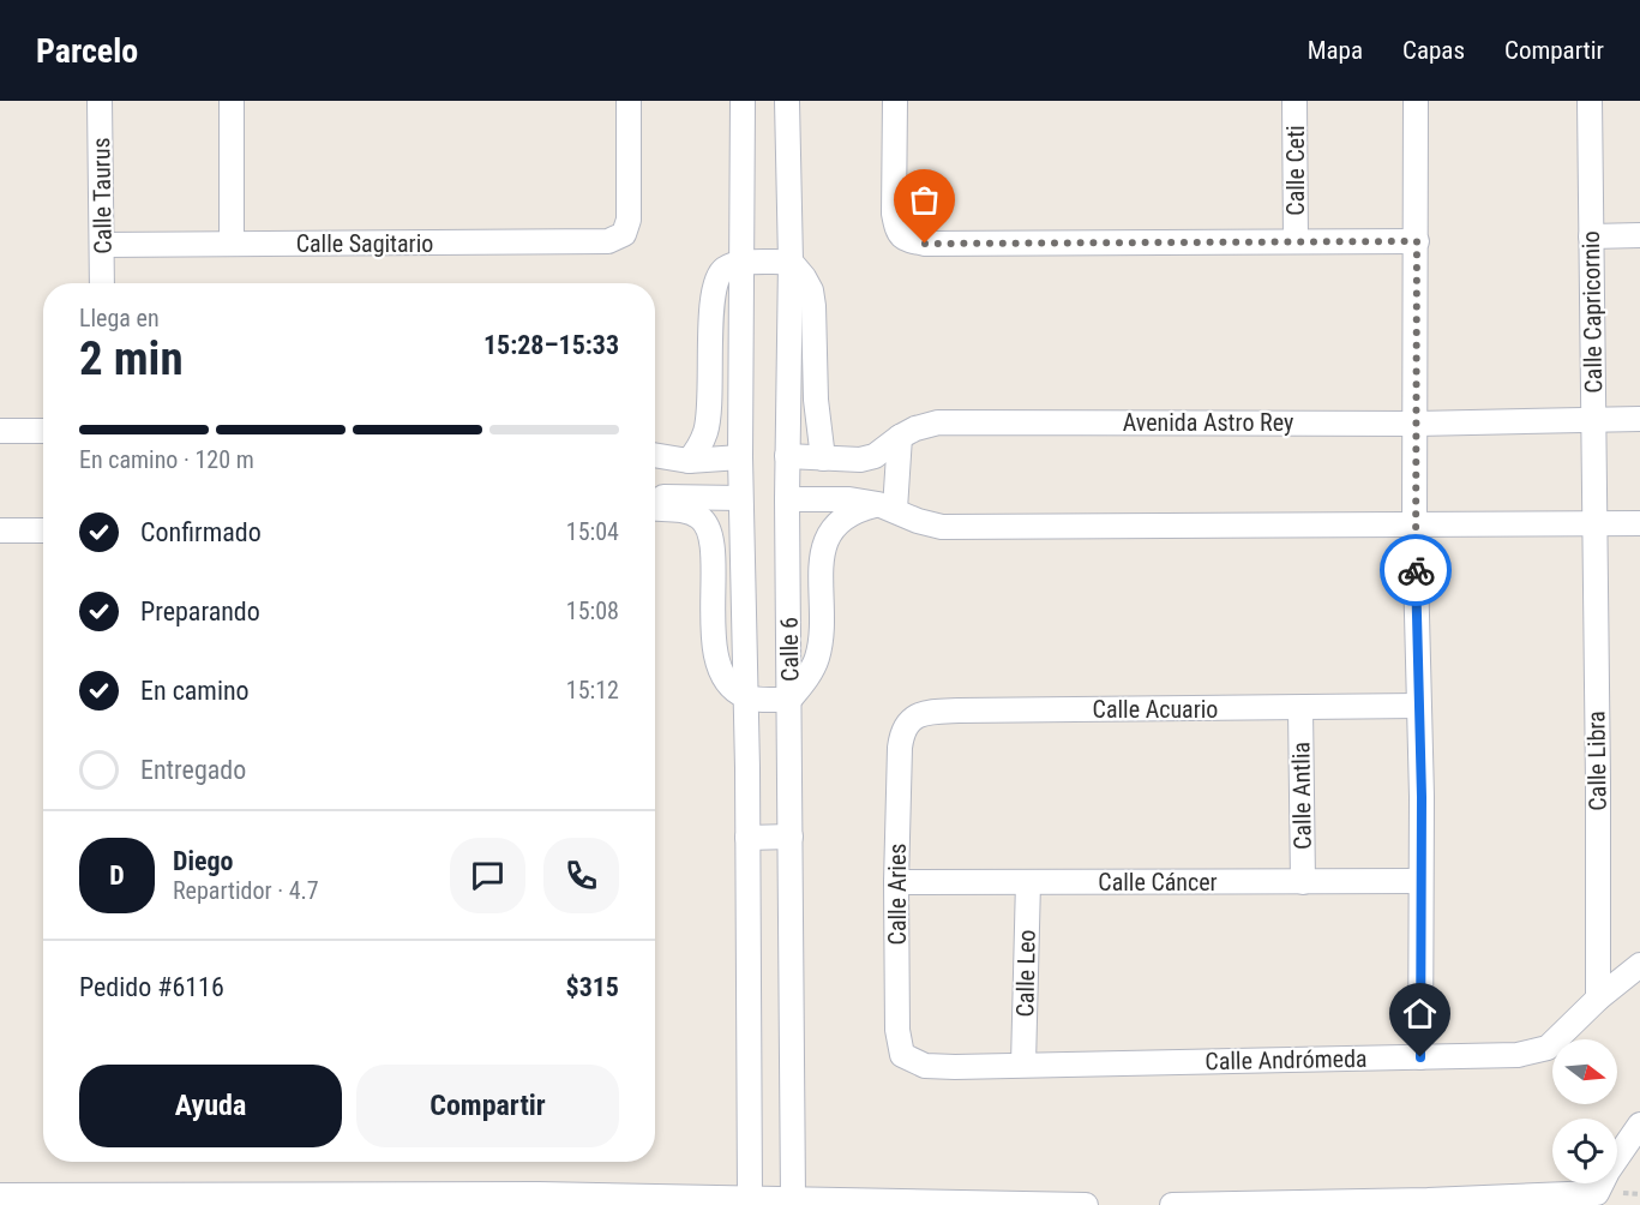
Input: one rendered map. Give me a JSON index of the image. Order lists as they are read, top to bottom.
{
  "streets": {
    "street": [
      "Calle Ceti",
      "Calle Taurus",
      "Calle Sagitario",
      "Calle Capricornio",
      "Avenida Astro Rey",
      "Calle 6",
      "Calle Acuario",
      "Calle Libra",
      "Calle Antlia",
      "Calle Cáncer",
      "Calle Aries",
      "Calle Leo",
      "Calle Andrómeda"
    ]
  },
  "crossings": [
    ["Calle Taurus", "Calle Sagitario"],
    ["Calle Capricornio", "Avenida Astro Rey"],
    ["Calle Capricornio", "Calle Libra"],
    ["Avenida Astro Rey", "Calle 6"],
    ["Calle Acuario", "Calle Antlia"],
    ["Calle Acuario", "Calle Aries"],
    ["Calle Libra", "Calle Andrómeda"],
    ["Calle Antlia", "Calle Cáncer"],
    ["Calle Cáncer", "Calle Aries"],
    ["Calle Cáncer", "Calle Leo"],
    ["Calle Aries", "Calle Andrómeda"],
    ["Calle Leo", "Calle Andrómeda"]
  ],
  "north": "right",
  "page": {
    "header": "Parcelo",
    "nav": ["Mapa", "Capas", "Compartir"],
    "heading": ["2 min", "Llega en", "15:28–15:33"],
    "panel": [
      "Diego",
      "Repartidor · 4.7",
      "Pedido #6116",
      "$315"
    ],
    "bar": "En camino · 120 m",
    "list": [
      ["Confirmado", "15:04"],
      ["Preparando", "15:08"],
      ["En camino", "15:12"],
      "Entregado"
    ],
    "round": "D",
    "buttons": ["Ayuda", "Compartir"]
  }
}
